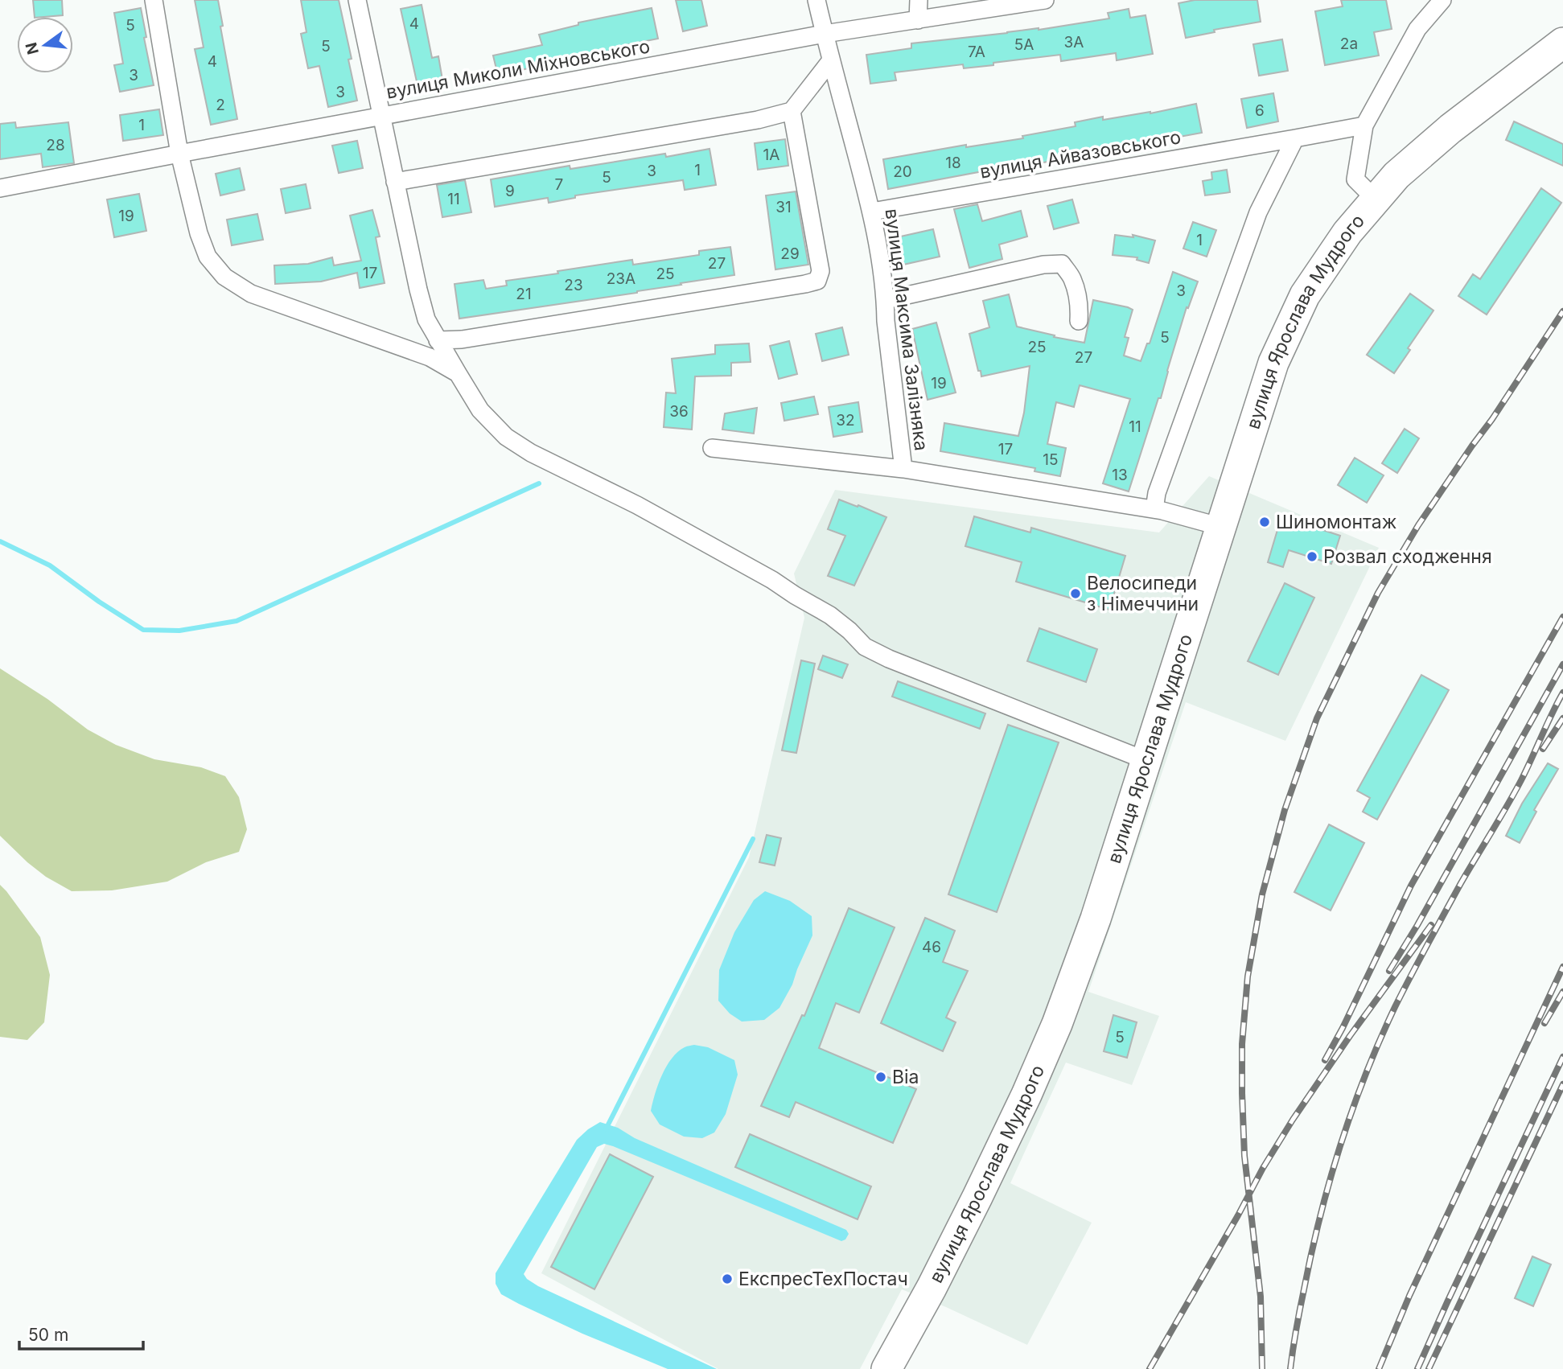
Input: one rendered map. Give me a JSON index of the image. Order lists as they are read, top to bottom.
{
  "streets": {
    "highway": ["вулиця Ярослава Мудрого"],
    "street": ["вулиця Миколи Міхновського", "вулиця Айвазовського", "вулиця Максима Залізняка"]
  },
  "crossings": [
    ["вулиця Миколи Міхновського", "вулиця Максима Залізняка"],
    ["вулиця Айвазовського", "вулиця Максима Залізняка"]
  ],
  "places": [
    "Шиномонтаж",
    "Розвал сходження",
    "Велосипеди з Німеччини",
    "Віа",
    "ЕкспресТехПостач"
  ],
  "house_numbers": [
    "4",
    "5",
    "3А",
    "2а",
    "5А",
    "5",
    "7А",
    "4",
    "3",
    "3",
    "2",
    "6",
    "1",
    "28",
    "1А",
    "18",
    "1",
    "3",
    "20",
    "5",
    "7",
    "9",
    "11",
    "31",
    "19",
    "1",
    "29",
    "27",
    "17",
    "25",
    "23А",
    "23",
    "3",
    "21",
    "5",
    "25",
    "27",
    "19",
    "36",
    "32",
    "11",
    "17",
    "15",
    "13",
    "46",
    "5"
  ],
  "scale_bar": "50 m",
  "north": "left"
}
